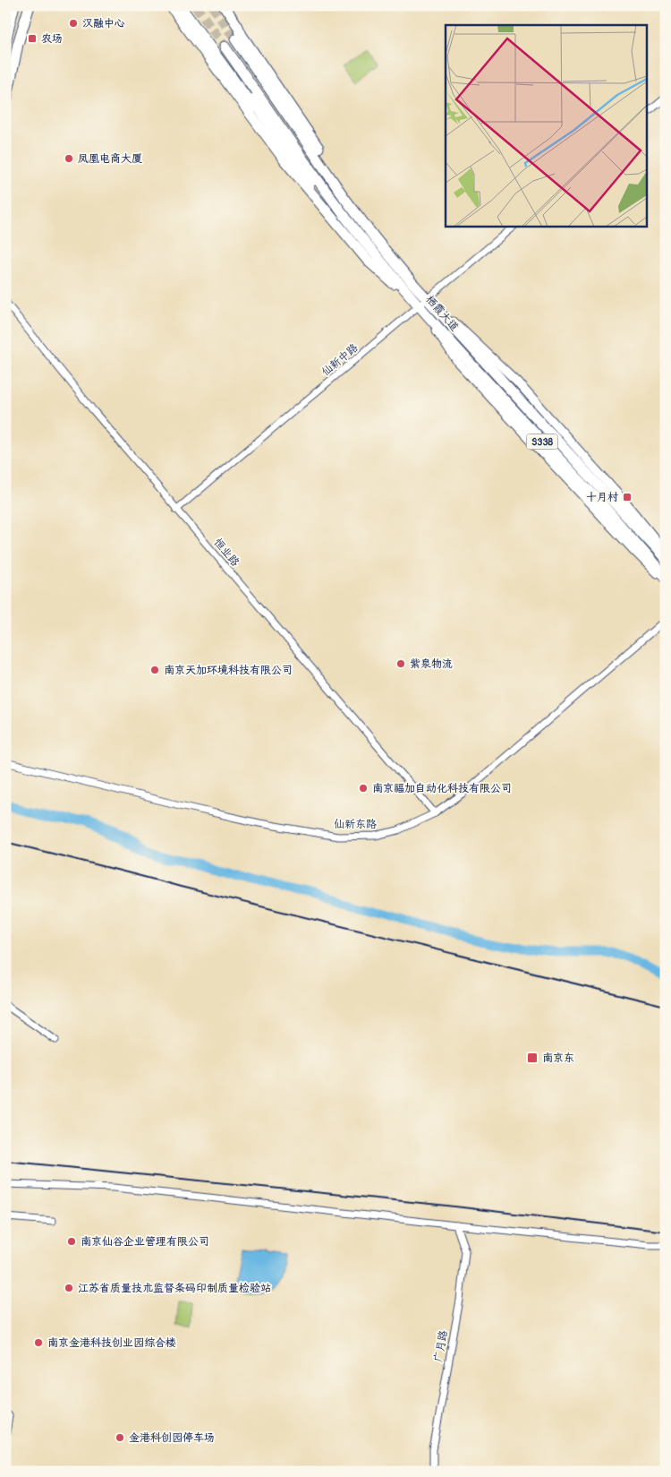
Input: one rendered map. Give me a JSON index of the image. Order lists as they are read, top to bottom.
{
  "streets": {
    "main road": ["栖霞大道", "S338"],
    "street": [
      "仙新中路",
      "恒业路",
      "仙新东路",
      "广月路"
    ]
  },
  "crossings": [
    ["栖霞大道", "仙新中路"],
    ["仙新中路", "恒业路"],
    ["恒业路", "仙新东路"]
  ],
  "places": {
    "other": [
      "汉融中心",
      "凤凰电商大厦",
      "紫泉物流",
      "南京天加环境科技有限公司",
      "南京福加自动化科技有限公司",
      "南京仙谷企业管理有限公司",
      "江苏省质量技术监督条码印制质量检验站",
      "南京金港科技创业园综合楼",
      "金港科创园停车场"
    ],
    "transit": ["农场", "十月村", "南京东"]
  }
}
